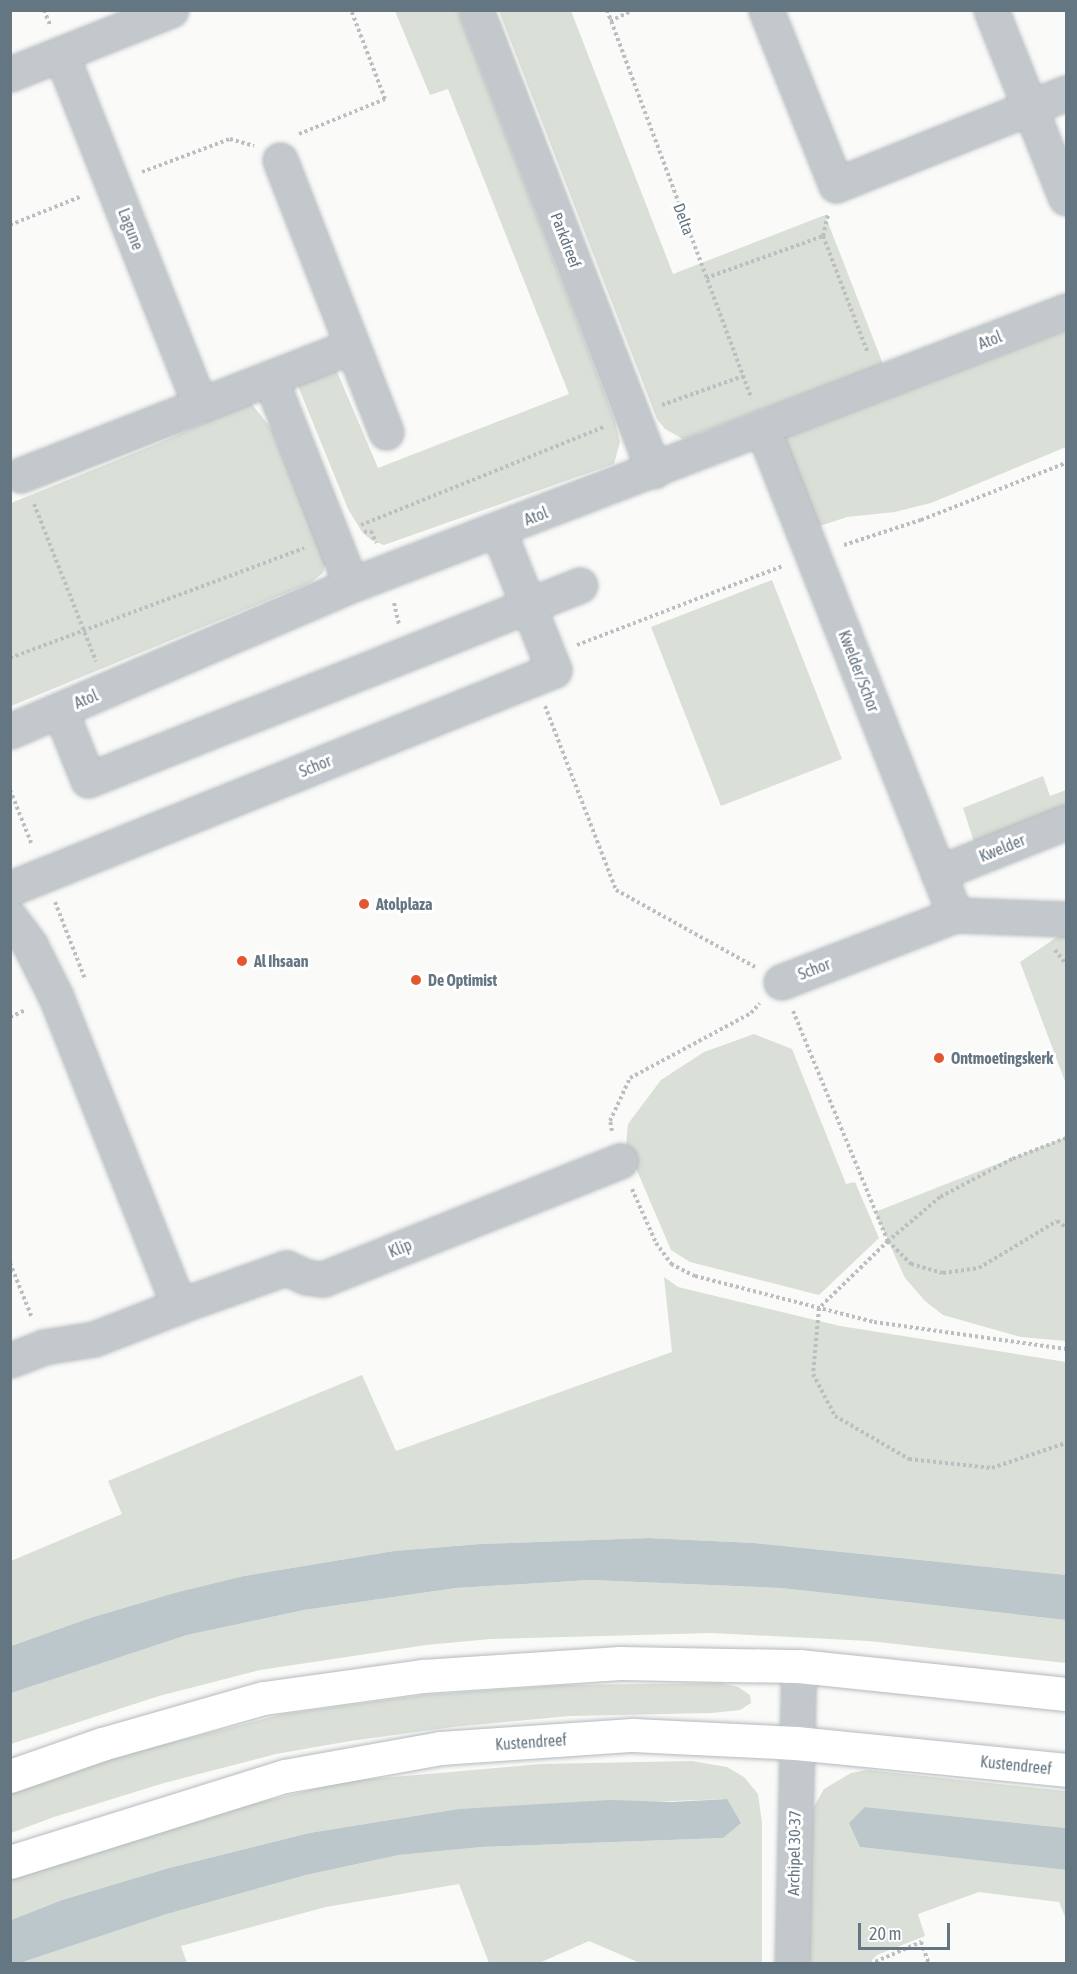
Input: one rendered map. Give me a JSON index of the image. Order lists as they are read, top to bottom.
{
  "streets": {
    "main road": ["Kustendreef"],
    "street": [
      "Lagune",
      "Parkdreef",
      "Atol",
      "Kwelder/Schor",
      "Schor",
      "Kwelder",
      "Klip",
      "Archipel 30-37"
    ],
    "path": ["Delta"]
  },
  "crossings": [
    ["Delta", "Atol"],
    ["Delta", "Kwelder/Schor"],
    ["Parkdreef", "Atol"],
    ["Atol", "Kwelder/Schor"],
    ["Atol", "Schor"],
    ["Kwelder/Schor", "Schor"],
    ["Kwelder/Schor", "Kwelder"],
    ["Kustendreef", "Archipel 30-37"]
  ],
  "places": [
    "Atolplaza",
    "Al Ihsaan",
    "De Optimist",
    "Ontmoetingskerk"
  ],
  "scale_bar": "20 m"
}
